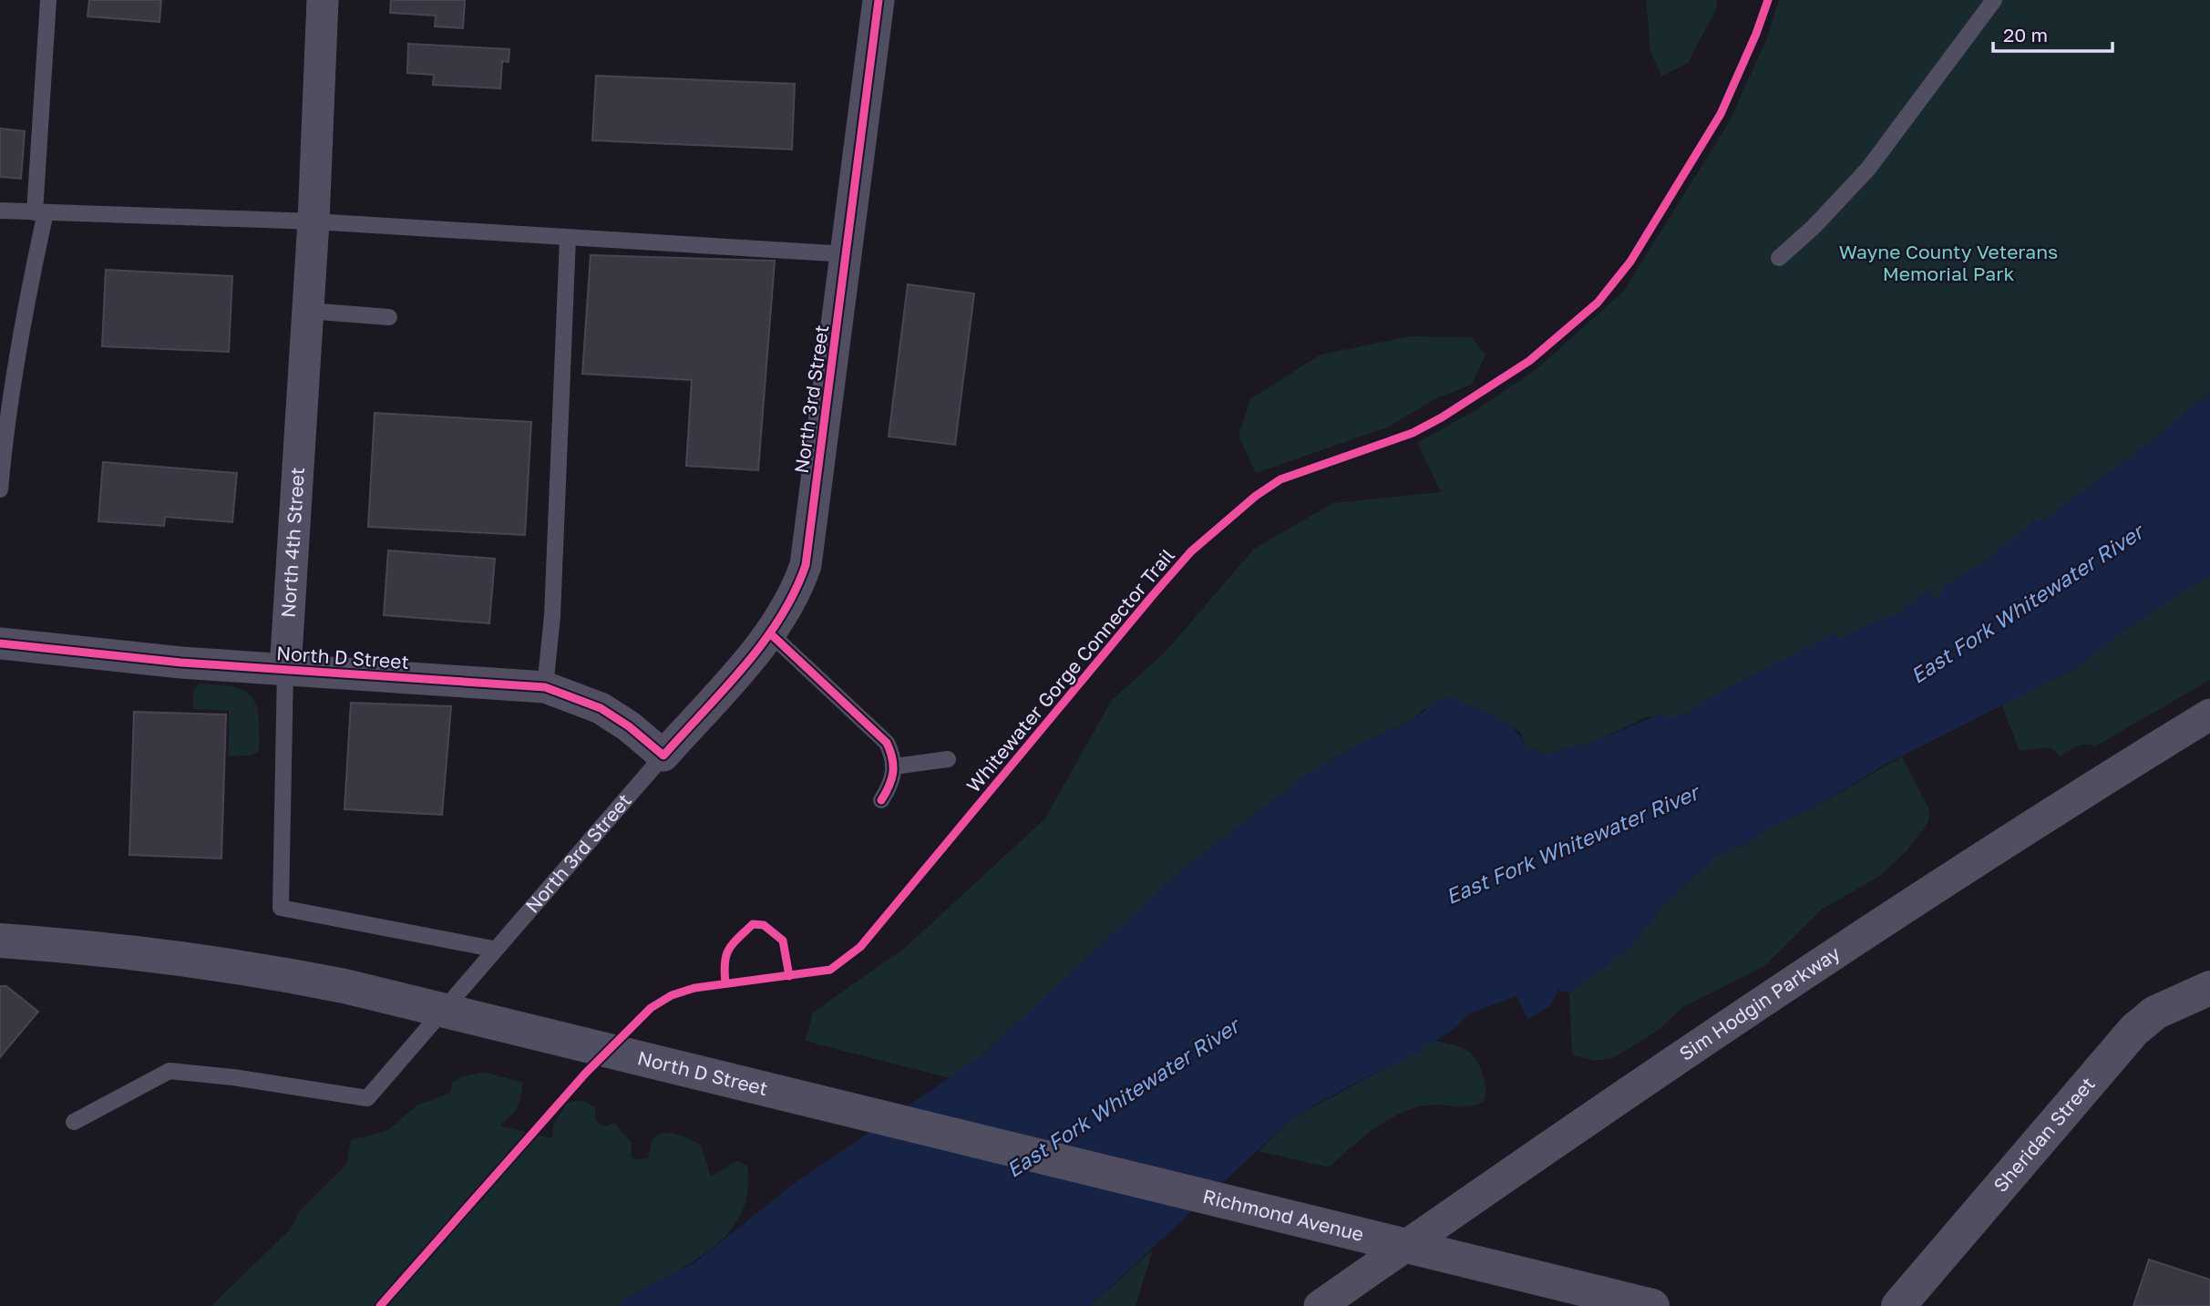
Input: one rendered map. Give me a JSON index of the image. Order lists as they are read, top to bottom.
{
  "streets": {
    "street": [
      "North 3rd Street",
      "North 4th Street",
      "North D Street",
      "Sim Hodgin Parkway",
      "Sheridan Street",
      "Richmond Avenue"
    ],
    "cycle path": ["Whitewater Gorge Connector Trail"]
  },
  "crossings": [
    ["North 3rd Street", "North 4th Street"],
    ["North 3rd Street", "North D Street"],
    ["North 4th Street", "North D Street"],
    ["North D Street", "Richmond Avenue"]
  ],
  "water": ["East Fork Whitewater River"],
  "parks": ["Wayne County Veterans Memorial Park"],
  "scale_bar": "20 m"
}
